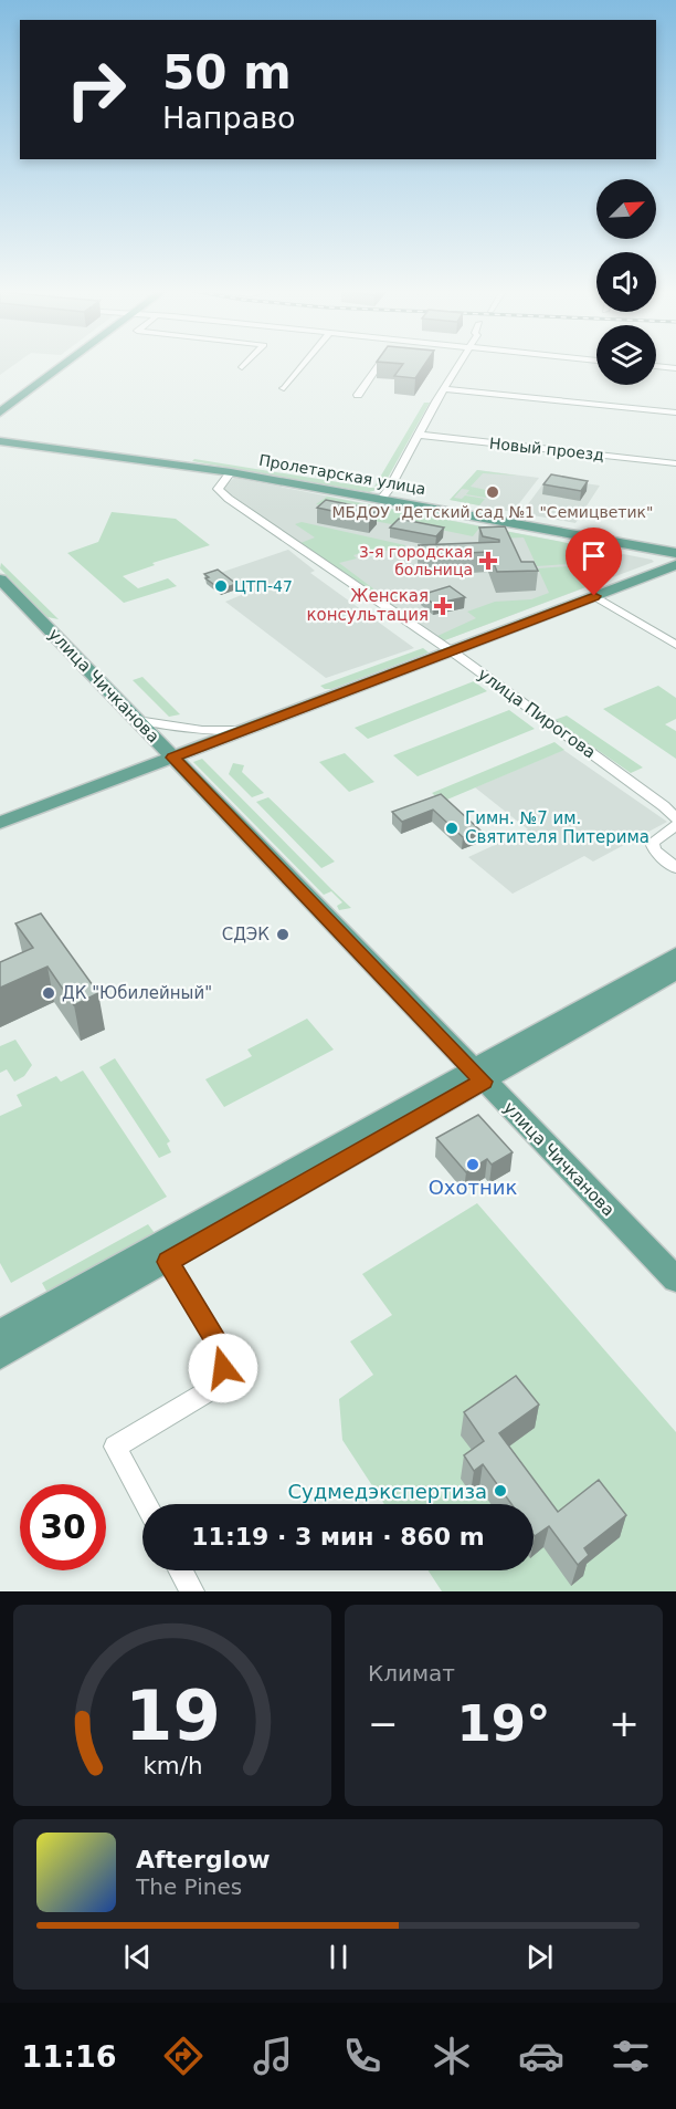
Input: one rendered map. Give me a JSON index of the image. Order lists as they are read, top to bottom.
{
  "streets": {
    "main road": ["Пролетарская улица", "улица Чичканова"],
    "street": ["Новый проезд", "улица Пирогова"]
  },
  "crossings": [
    ["Пролетарская улица", "улица Пирогова"]
  ],
  "places": {
    "other": [
      "МБДОУ \"Детский сад №1 \"Семицветик\"",
      "ЦТП-47",
      "Гимн. №7 им. Святителя Питерима",
      "СДЭК",
      "ДК \"Юбилейный\"",
      "Охотник",
      "Судмедэкспертиза"
    ],
    "health": ["3-я городская больница", "Женская консультация"]
  },
  "north": "top right",
  "page": {
    "turn": ["50 m", "Направо"],
    "limit": "30",
    "trip": "11:19 · 3 мин · 860 m",
    "tile": "Климат",
    "heat": ["−", "19°", "+"],
    "song": ["Afterglow", "The Pines"],
    "tabs": "11:16",
    "gauge": ["19", "km/h"]
  }
}
